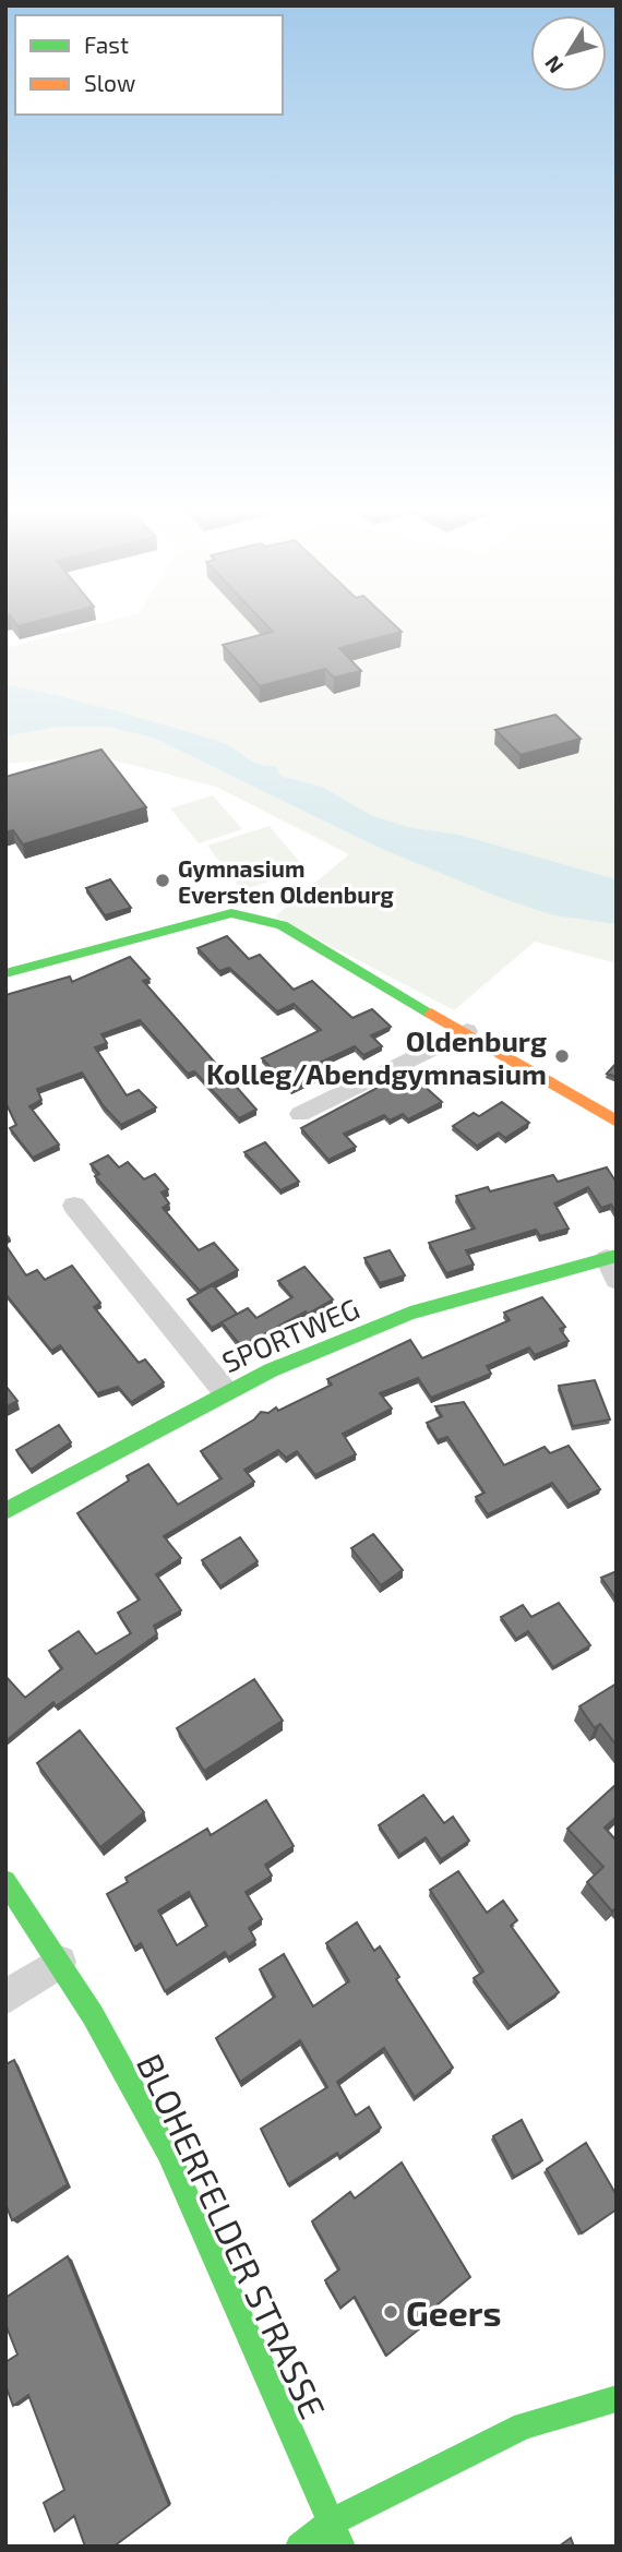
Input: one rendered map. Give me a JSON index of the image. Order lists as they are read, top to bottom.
{
  "streets": {
    "street": ["SPORTWEG", "BLOHERFELDER STRASSE"]
  },
  "places": ["Gymnasium Eversten Oldenburg", "Oldenburg Kolleg/Abendgymnasium", "Geers"],
  "legend": ["Fast", "Slow"],
  "north": "bottom left"
}
